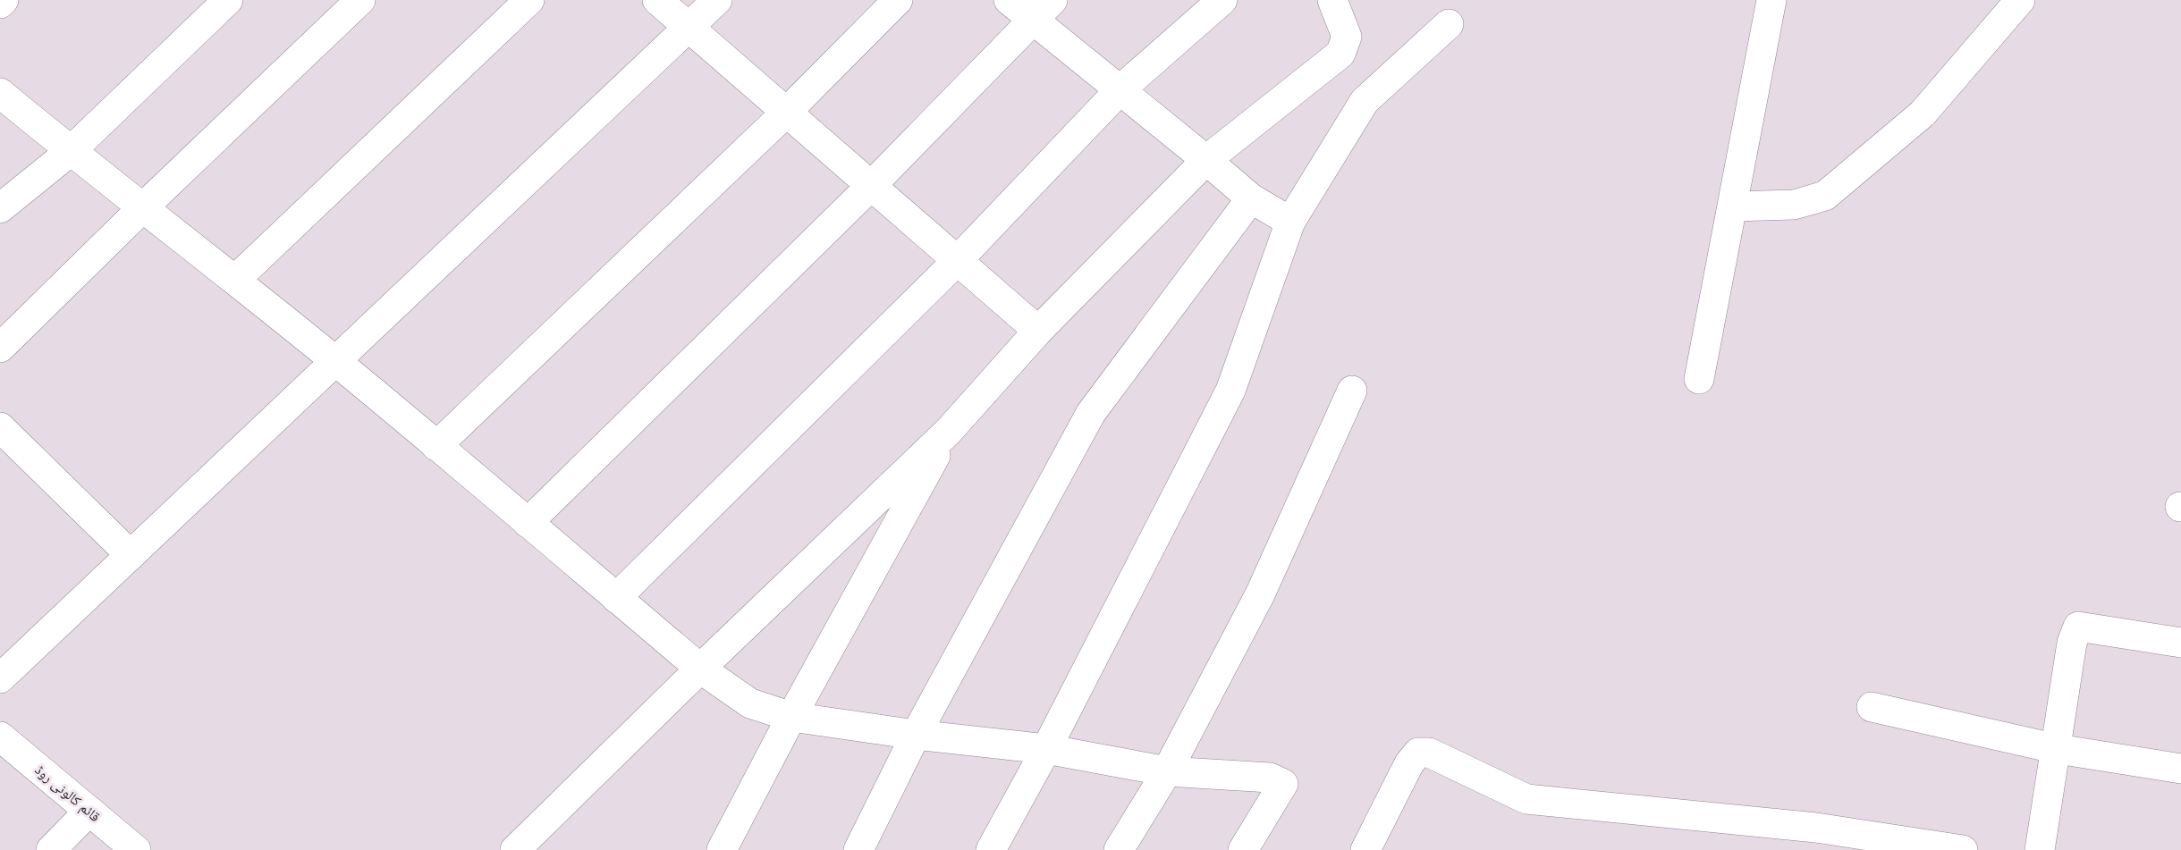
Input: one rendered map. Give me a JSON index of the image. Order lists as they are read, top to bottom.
{
  "streets": {
    "street": ["قائم کالونی روڈ"]
  }
}
